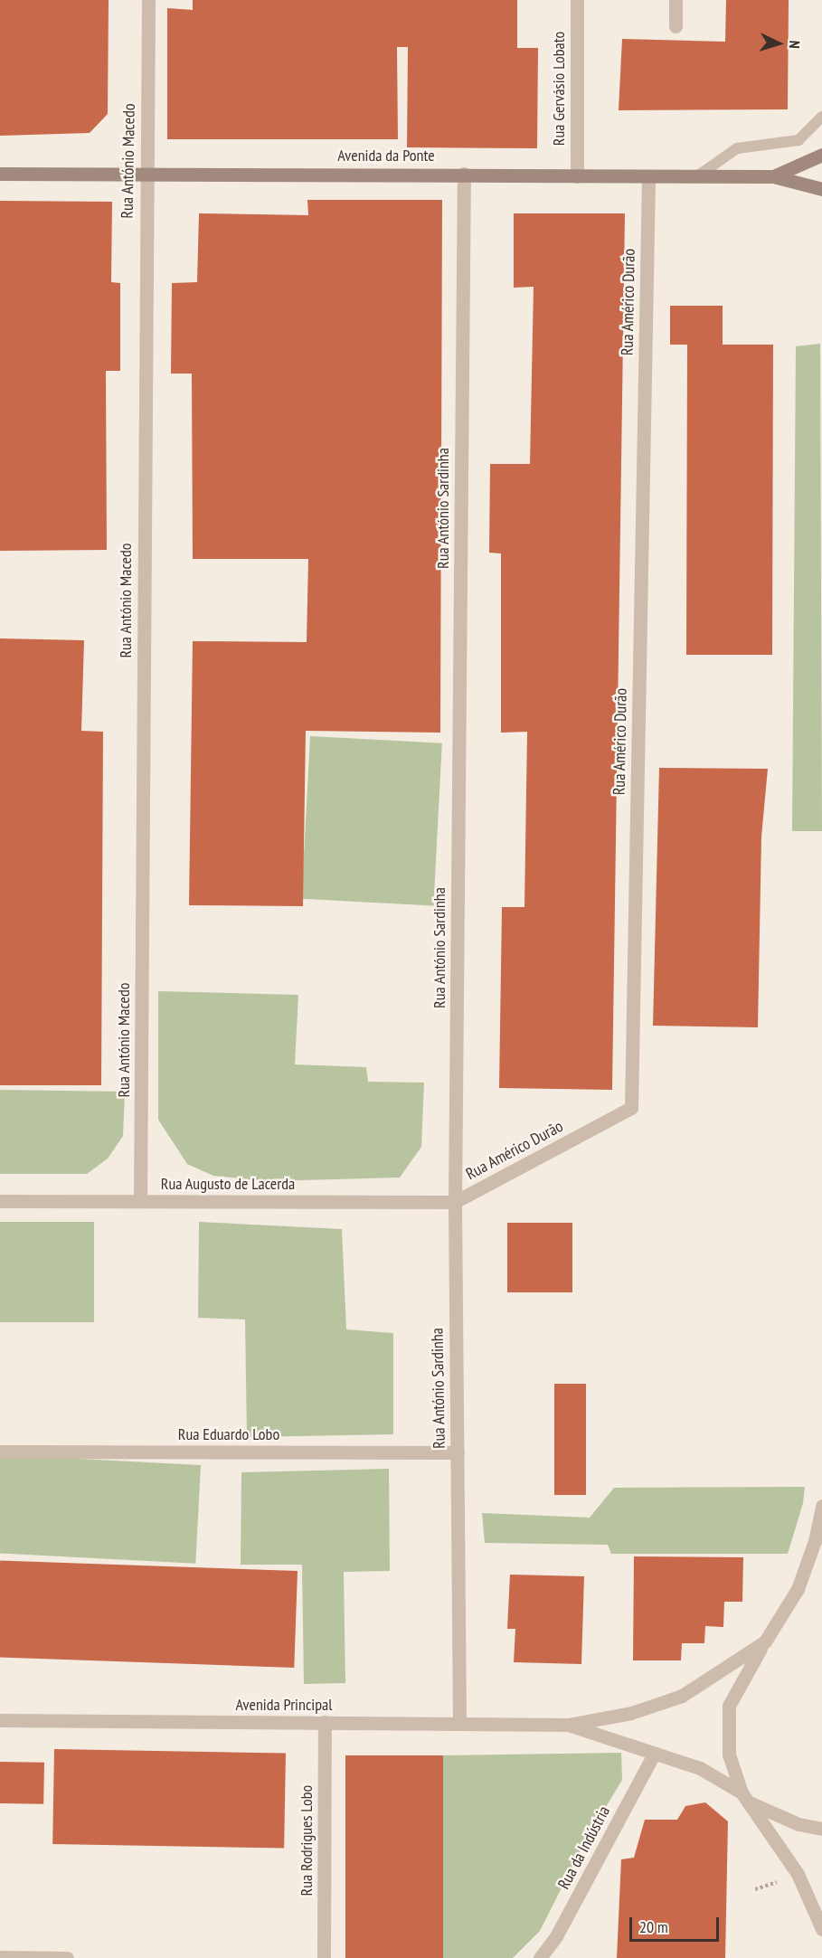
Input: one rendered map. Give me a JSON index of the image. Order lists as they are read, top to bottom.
{
  "streets": {
    "street": [
      "Rua Gervásio Lobato",
      "Avenida da Ponte",
      "Rua António Macedo",
      "Rua Américo Durão",
      "Rua António Sardinha",
      "Rua Augusto de Lacerda",
      "Rua Eduardo Lobo",
      "Avenida Principal",
      "Rua Rodrigues Lobo",
      "Rua da Indústria"
    ]
  },
  "crossings": [
    ["Rua Gervásio Lobato", "Avenida da Ponte"],
    ["Avenida da Ponte", "Rua António Macedo"],
    ["Avenida da Ponte", "Rua Américo Durão"],
    ["Avenida da Ponte", "Rua António Sardinha"],
    ["Rua António Macedo", "Rua Augusto de Lacerda"],
    ["Rua Américo Durão", "Rua António Sardinha"],
    ["Rua Américo Durão", "Rua Augusto de Lacerda"],
    ["Rua António Sardinha", "Rua Augusto de Lacerda"],
    ["Rua António Sardinha", "Rua Eduardo Lobo"],
    ["Rua António Sardinha", "Avenida Principal"],
    ["Avenida Principal", "Rua Rodrigues Lobo"],
    ["Avenida Principal", "Rua da Indústria"]
  ],
  "scale_bar": "20 m",
  "north": "right"
}
